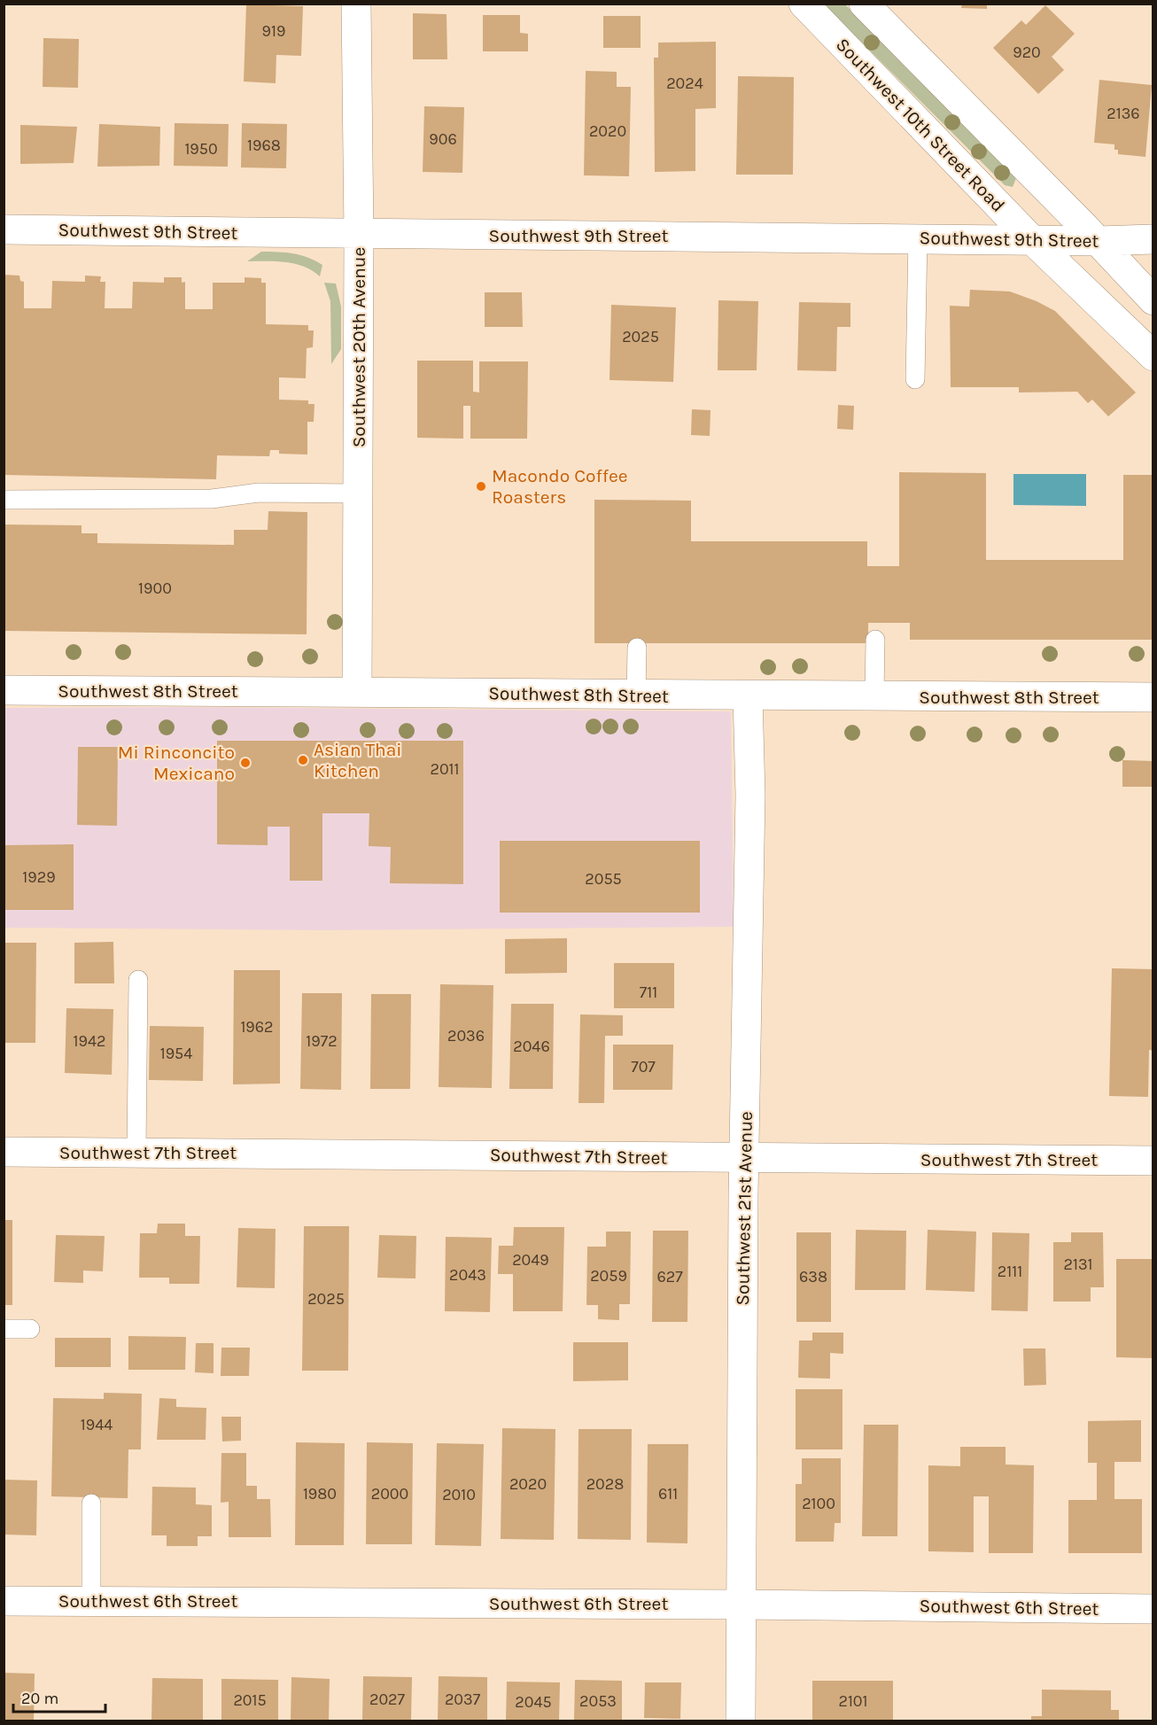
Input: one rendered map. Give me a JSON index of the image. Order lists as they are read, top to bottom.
{
  "streets": {
    "street": [
      "Southwest 10th Street Road",
      "Southwest 9th Street",
      "Southwest 20th Avenue",
      "Southwest 8th Street",
      "Southwest 7th Street",
      "Southwest 21st Avenue",
      "Southwest 6th Street"
    ]
  },
  "crossings": [
    ["Southwest 10th Street Road", "Southwest 9th Street"],
    ["Southwest 9th Street", "Southwest 20th Avenue"],
    ["Southwest 20th Avenue", "Southwest 8th Street"],
    ["Southwest 8th Street", "Southwest 21st Avenue"],
    ["Southwest 7th Street", "Southwest 21st Avenue"],
    ["Southwest 21st Avenue", "Southwest 6th Street"]
  ],
  "places": ["Macondo Coffee Roasters", "Asian Thai Kitchen", "Mi Rinconcito Mexicano"],
  "house_numbers": [
    "919",
    "920",
    "2024",
    "2136",
    "2020",
    "906",
    "1968",
    "1950",
    "2025",
    "1900",
    "2011",
    "1929",
    "2055",
    "711",
    "1962",
    "2036",
    "1942",
    "1972",
    "2046",
    "1954",
    "707",
    "2049",
    "2131",
    "2111",
    "2043",
    "2059",
    "627",
    "638",
    "2025",
    "1944",
    "2020",
    "2028",
    "1980",
    "2000",
    "611",
    "2010",
    "2100",
    "2027",
    "2037",
    "2015",
    "2053",
    "2101",
    "2045"
  ],
  "scale_bar": "20 m"
}
